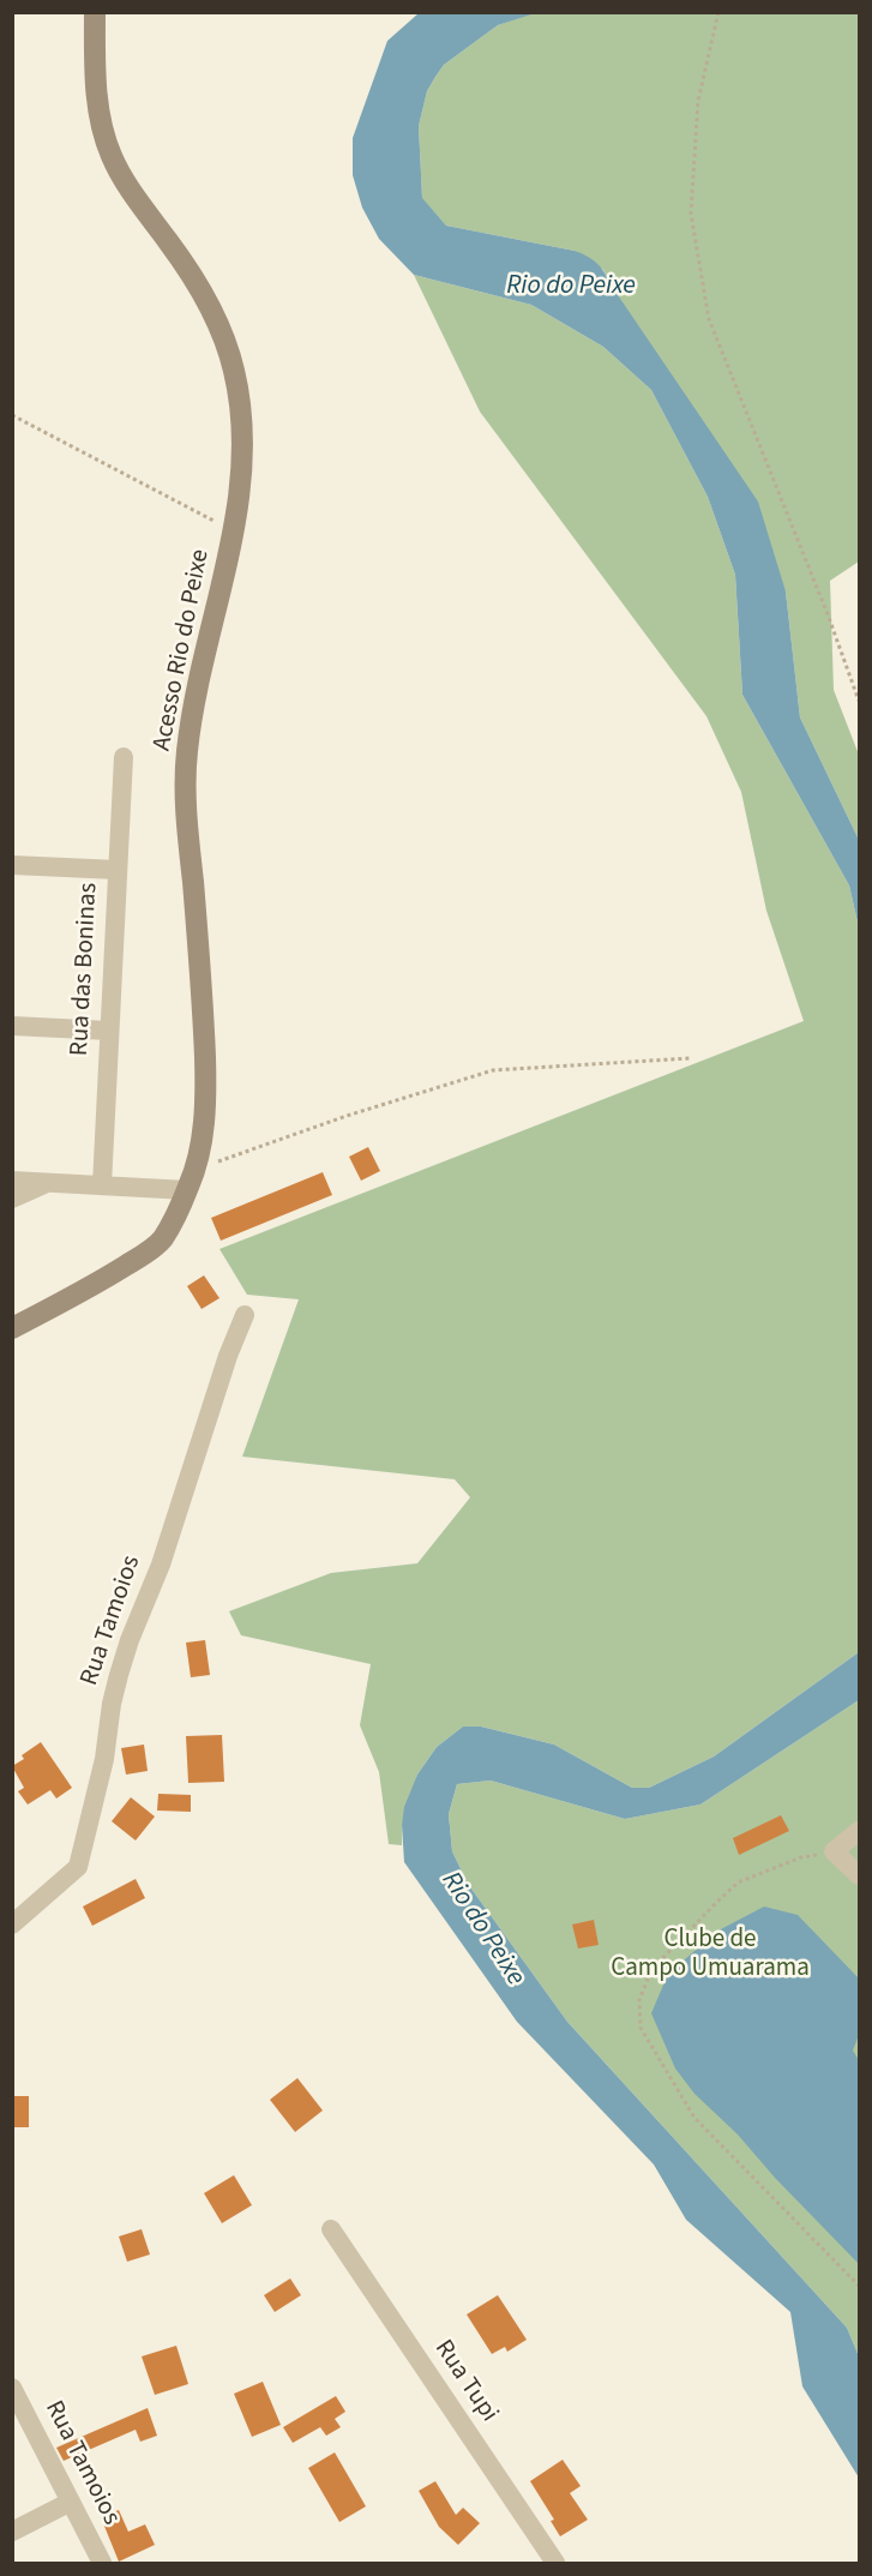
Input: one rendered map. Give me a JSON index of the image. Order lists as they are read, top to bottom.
{
  "streets": {
    "street": [
      "Acesso Rio do Peixe",
      "Rua das Boninas",
      "Rua Tamoios",
      "Rua Tupi"
    ]
  },
  "water": ["Rio do Peixe"],
  "parks": ["Clube de Campo Umuarama"]
}
